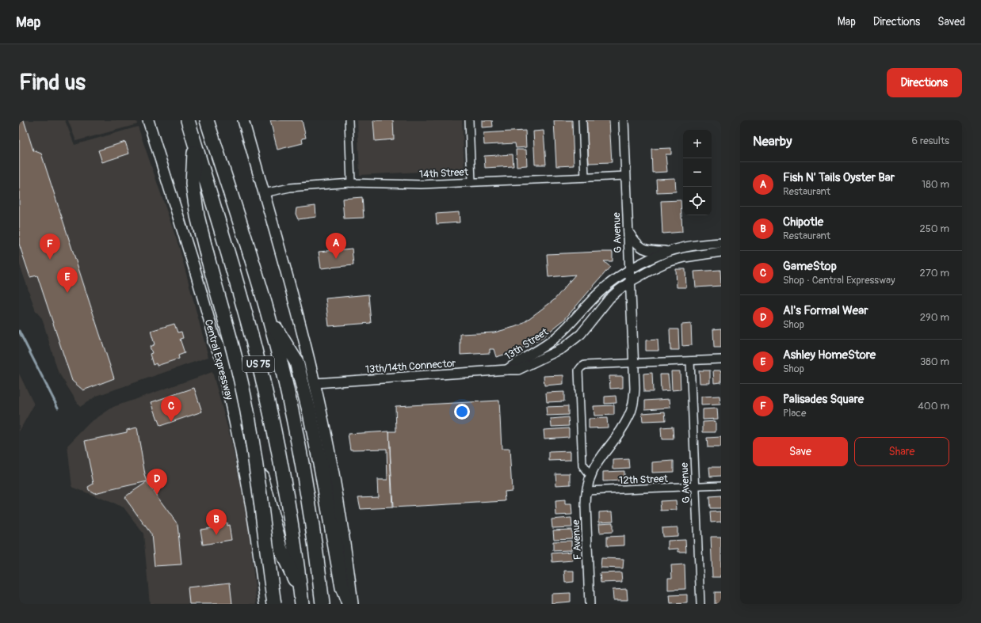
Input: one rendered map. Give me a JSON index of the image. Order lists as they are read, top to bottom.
{
  "streets": {
    "highway": ["US 75"],
    "main road": ["Central Expressway"],
    "street": [
      "14th Street",
      "G Avenue",
      "13th Street",
      "13th/14th Connector",
      "12th Street",
      "F Avenue"
    ]
  },
  "crossings": [
    ["14th Street", "G Avenue"],
    ["G Avenue", "13th Street"],
    ["G Avenue", "12th Street"],
    ["G Avenue", "F Avenue"],
    ["13th Street", "13th/14th Connector"],
    ["12th Street", "F Avenue"]
  ],
  "page": {
    "header": "Map",
    "nav": ["Map", "Directions", "Saved"],
    "buttons": [
      "Directions",
      ["Save", "Share"]
    ],
    "title": "Find us",
    "heading": ["Nearby", "6 results"],
    "map_buttons": ["+", "−"],
    "list": [
      {
        "mark": "A",
        "name": "Fish N' Tails Oyster Bar",
        "note": "Restaurant",
        "value": "180 m"
      },
      {
        "mark": "B",
        "name": "Chipotle",
        "note": "Restaurant",
        "value": "250 m"
      },
      {
        "mark": "C",
        "name": "GameStop",
        "note": "Shop · Central Expressway",
        "value": "270 m"
      },
      {
        "mark": "D",
        "name": "Al's Formal Wear",
        "note": "Shop",
        "value": "290 m"
      },
      {
        "mark": "E",
        "name": "Ashley HomeStore",
        "note": "Shop",
        "value": "380 m"
      },
      {
        "mark": "F",
        "name": "Palisades Square",
        "note": "Place",
        "value": "400 m"
      }
    ],
    "pins": [
      "A",
      "F",
      "E",
      "C",
      "D",
      "B"
    ]
  }
}
